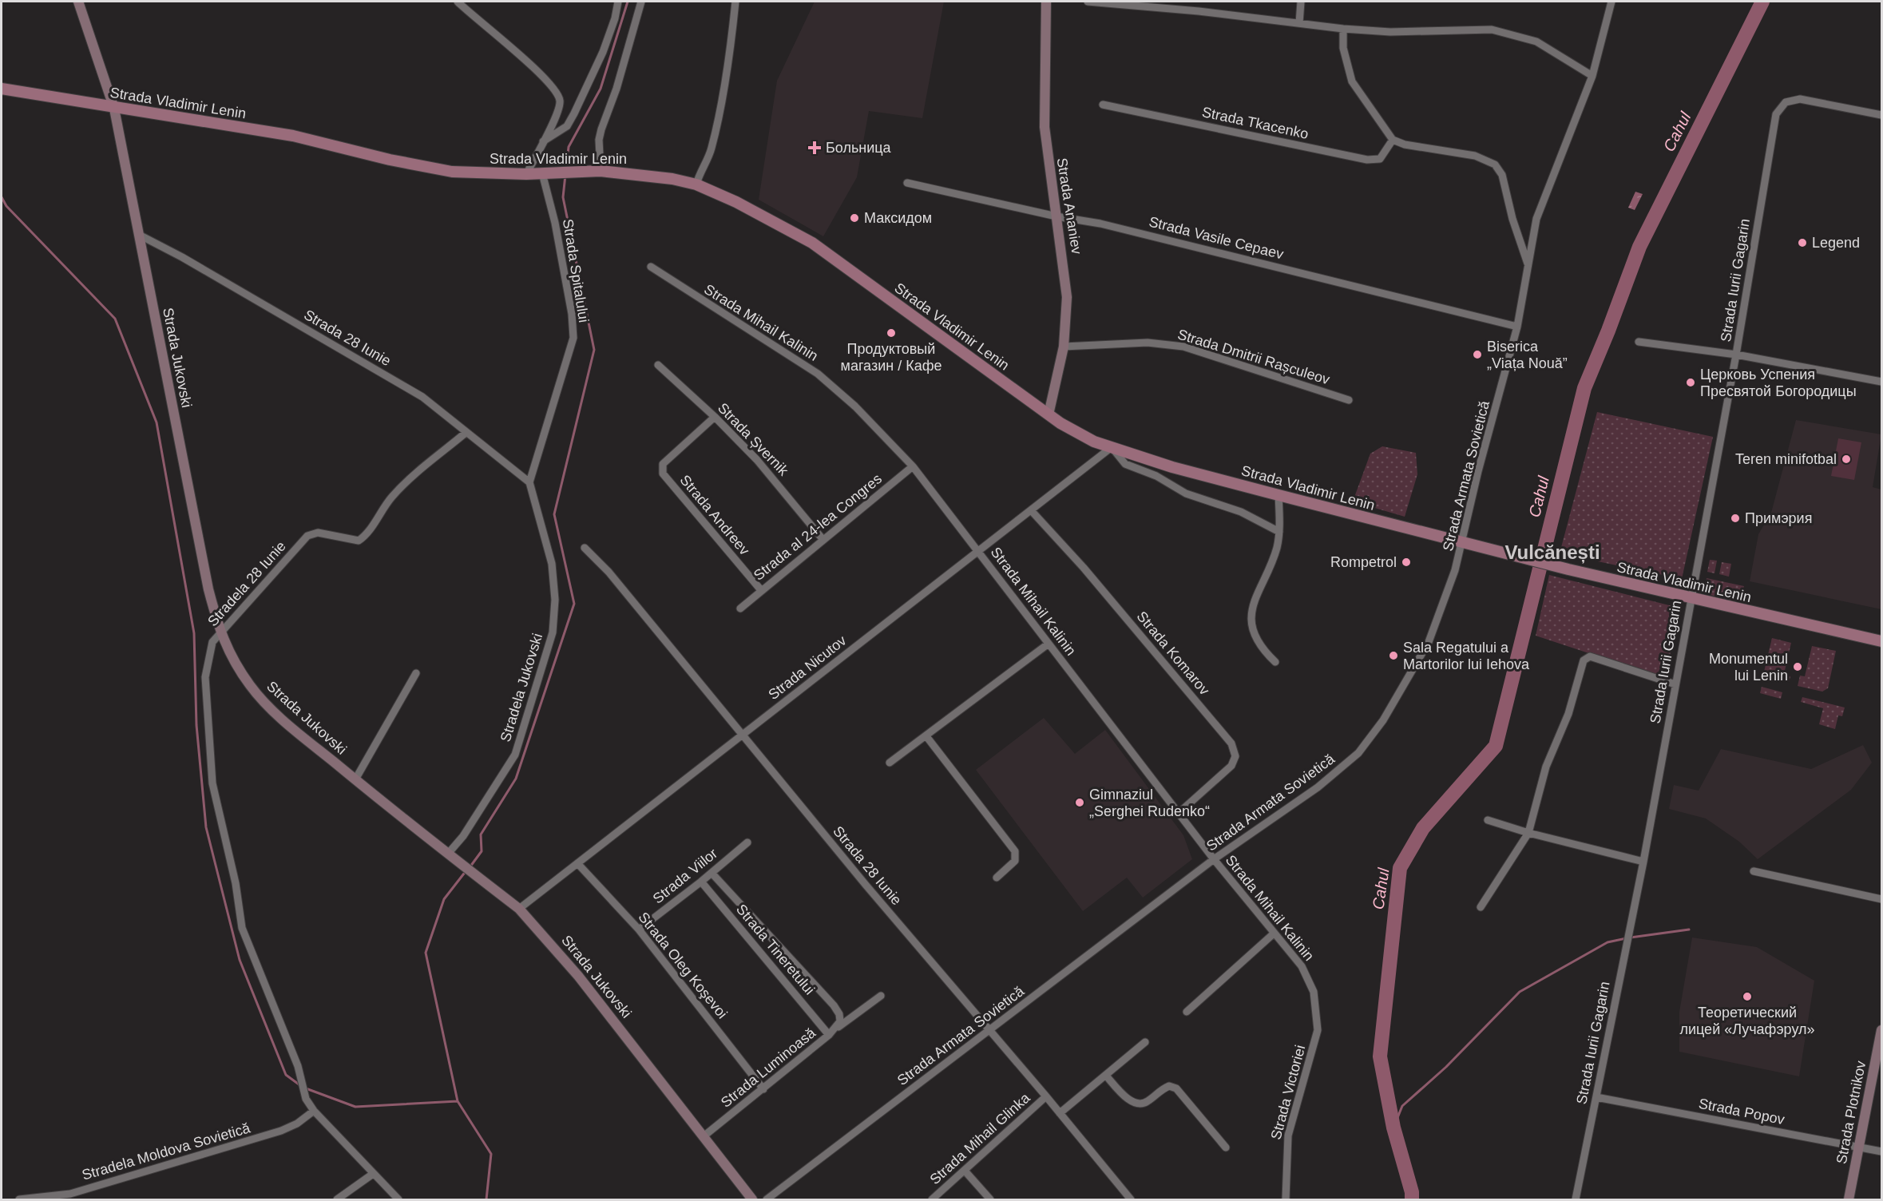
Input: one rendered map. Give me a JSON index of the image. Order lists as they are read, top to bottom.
{
  "streets": {
    "main road": [
      "Strada Vladimir Lenin",
      "Strada Ananiev",
      "Strada Jukovski",
      "Strada Plotnikov"
    ],
    "street": [
      "Strada Tkacenko",
      "Strada Vasile Cepaev",
      "Strada Spitalului",
      "Strada Iurii Gagarin",
      "Strada Mihail Kalinin",
      "Strada 28 Iunie",
      "Strada Dmitrii Rașculeov",
      "Strada Șvernik",
      "Strada Armata Sovietică",
      "Strada Andreev",
      "Strada al 24-lea Congres",
      "Stradela 28 Iunie",
      "Strada Komarov",
      "Strada Nicutov",
      "Stradela Jukovski",
      "Strada Viilor",
      "Strada Tineretului",
      "Strada Oleg Koşevoi",
      "Strada Luminoasă",
      "Strada Victoriei",
      "Strada Popov",
      "Strada Mihail Glinka",
      "Stradela Moldova Sovietică"
    ]
  },
  "crossings": [
    ["Strada Vladimir Lenin", "Strada Ananiev"],
    ["Strada Vladimir Lenin", "Strada Spitalului"],
    ["Strada Vladimir Lenin", "Strada Iurii Gagarin"],
    ["Strada Vladimir Lenin", "Strada Jukovski"],
    ["Strada Vladimir Lenin", "Strada Armata Sovietică"],
    ["Strada Vladimir Lenin", "Strada Nicutov"],
    ["Strada Ananiev", "Strada Vasile Cepaev"],
    ["Strada Ananiev", "Strada Dmitrii Rașculeov"],
    ["Strada Vasile Cepaev", "Strada Armata Sovietică"],
    ["Strada Spitalului", "Strada 28 Iunie"],
    ["Strada Spitalului", "Stradela Jukovski"],
    ["Strada Iurii Gagarin", "Strada Popov"],
    ["Strada Mihail Kalinin", "Strada Armata Sovietică"],
    ["Strada Mihail Kalinin", "Strada al 24-lea Congres"],
    ["Strada Mihail Kalinin", "Strada Komarov"],
    ["Strada Mihail Kalinin", "Strada Nicutov"],
    ["Strada Mihail Kalinin", "Strada Victoriei"],
    ["Strada 28 Iunie", "Strada Jukovski"],
    ["Strada 28 Iunie", "Strada Armata Sovietică"],
    ["Strada 28 Iunie", "Stradela 28 Iunie"],
    ["Strada 28 Iunie", "Strada Nicutov"],
    ["Strada 28 Iunie", "Stradela Jukovski"],
    ["Strada 28 Iunie", "Strada Mihail Glinka"],
    ["Strada Jukovski", "Stradela 28 Iunie"],
    ["Strada Jukovski", "Strada Nicutov"],
    ["Strada Jukovski", "Stradela Jukovski"],
    ["Strada Jukovski", "Strada Luminoasă"],
    ["Strada Șvernik", "Strada Andreev"],
    ["Strada Șvernik", "Strada al 24-lea Congres"],
    ["Strada Andreev", "Strada al 24-lea Congres"],
    ["Stradela 28 Iunie", "Stradela Moldova Sovietică"],
    ["Strada Komarov", "Strada Nicutov"],
    ["Strada Nicutov", "Strada Oleg Koşevoi"],
    ["Strada Viilor", "Strada Tineretului"],
    ["Strada Viilor", "Strada Oleg Koşevoi"],
    ["Strada Tineretului", "Strada Luminoasă"],
    ["Strada Oleg Koşevoi", "Strada Luminoasă"],
    ["Strada Popov", "Strada Plotnikov"]
  ],
  "districts": ["Vulcănești"],
  "water": ["Cahul"],
  "places": {
    "health": ["Больница"],
    "other": [
      "Максидом",
      "Legend",
      "Продуктовый магазин / Кафе",
      "Biserica „Viața Nouă”",
      "Церковь Успения Пресвятой Богородицы",
      "Teren minifotbal",
      "Примэрия",
      "Rompetrol",
      "Sala Regatului a Martorilor lui Iehova",
      "Monumentul lui Lenin",
      "Gimnaziul „Serghei Rudenko“",
      "Теоретический лицей «Лучафэрул»"
    ]
  }
}
